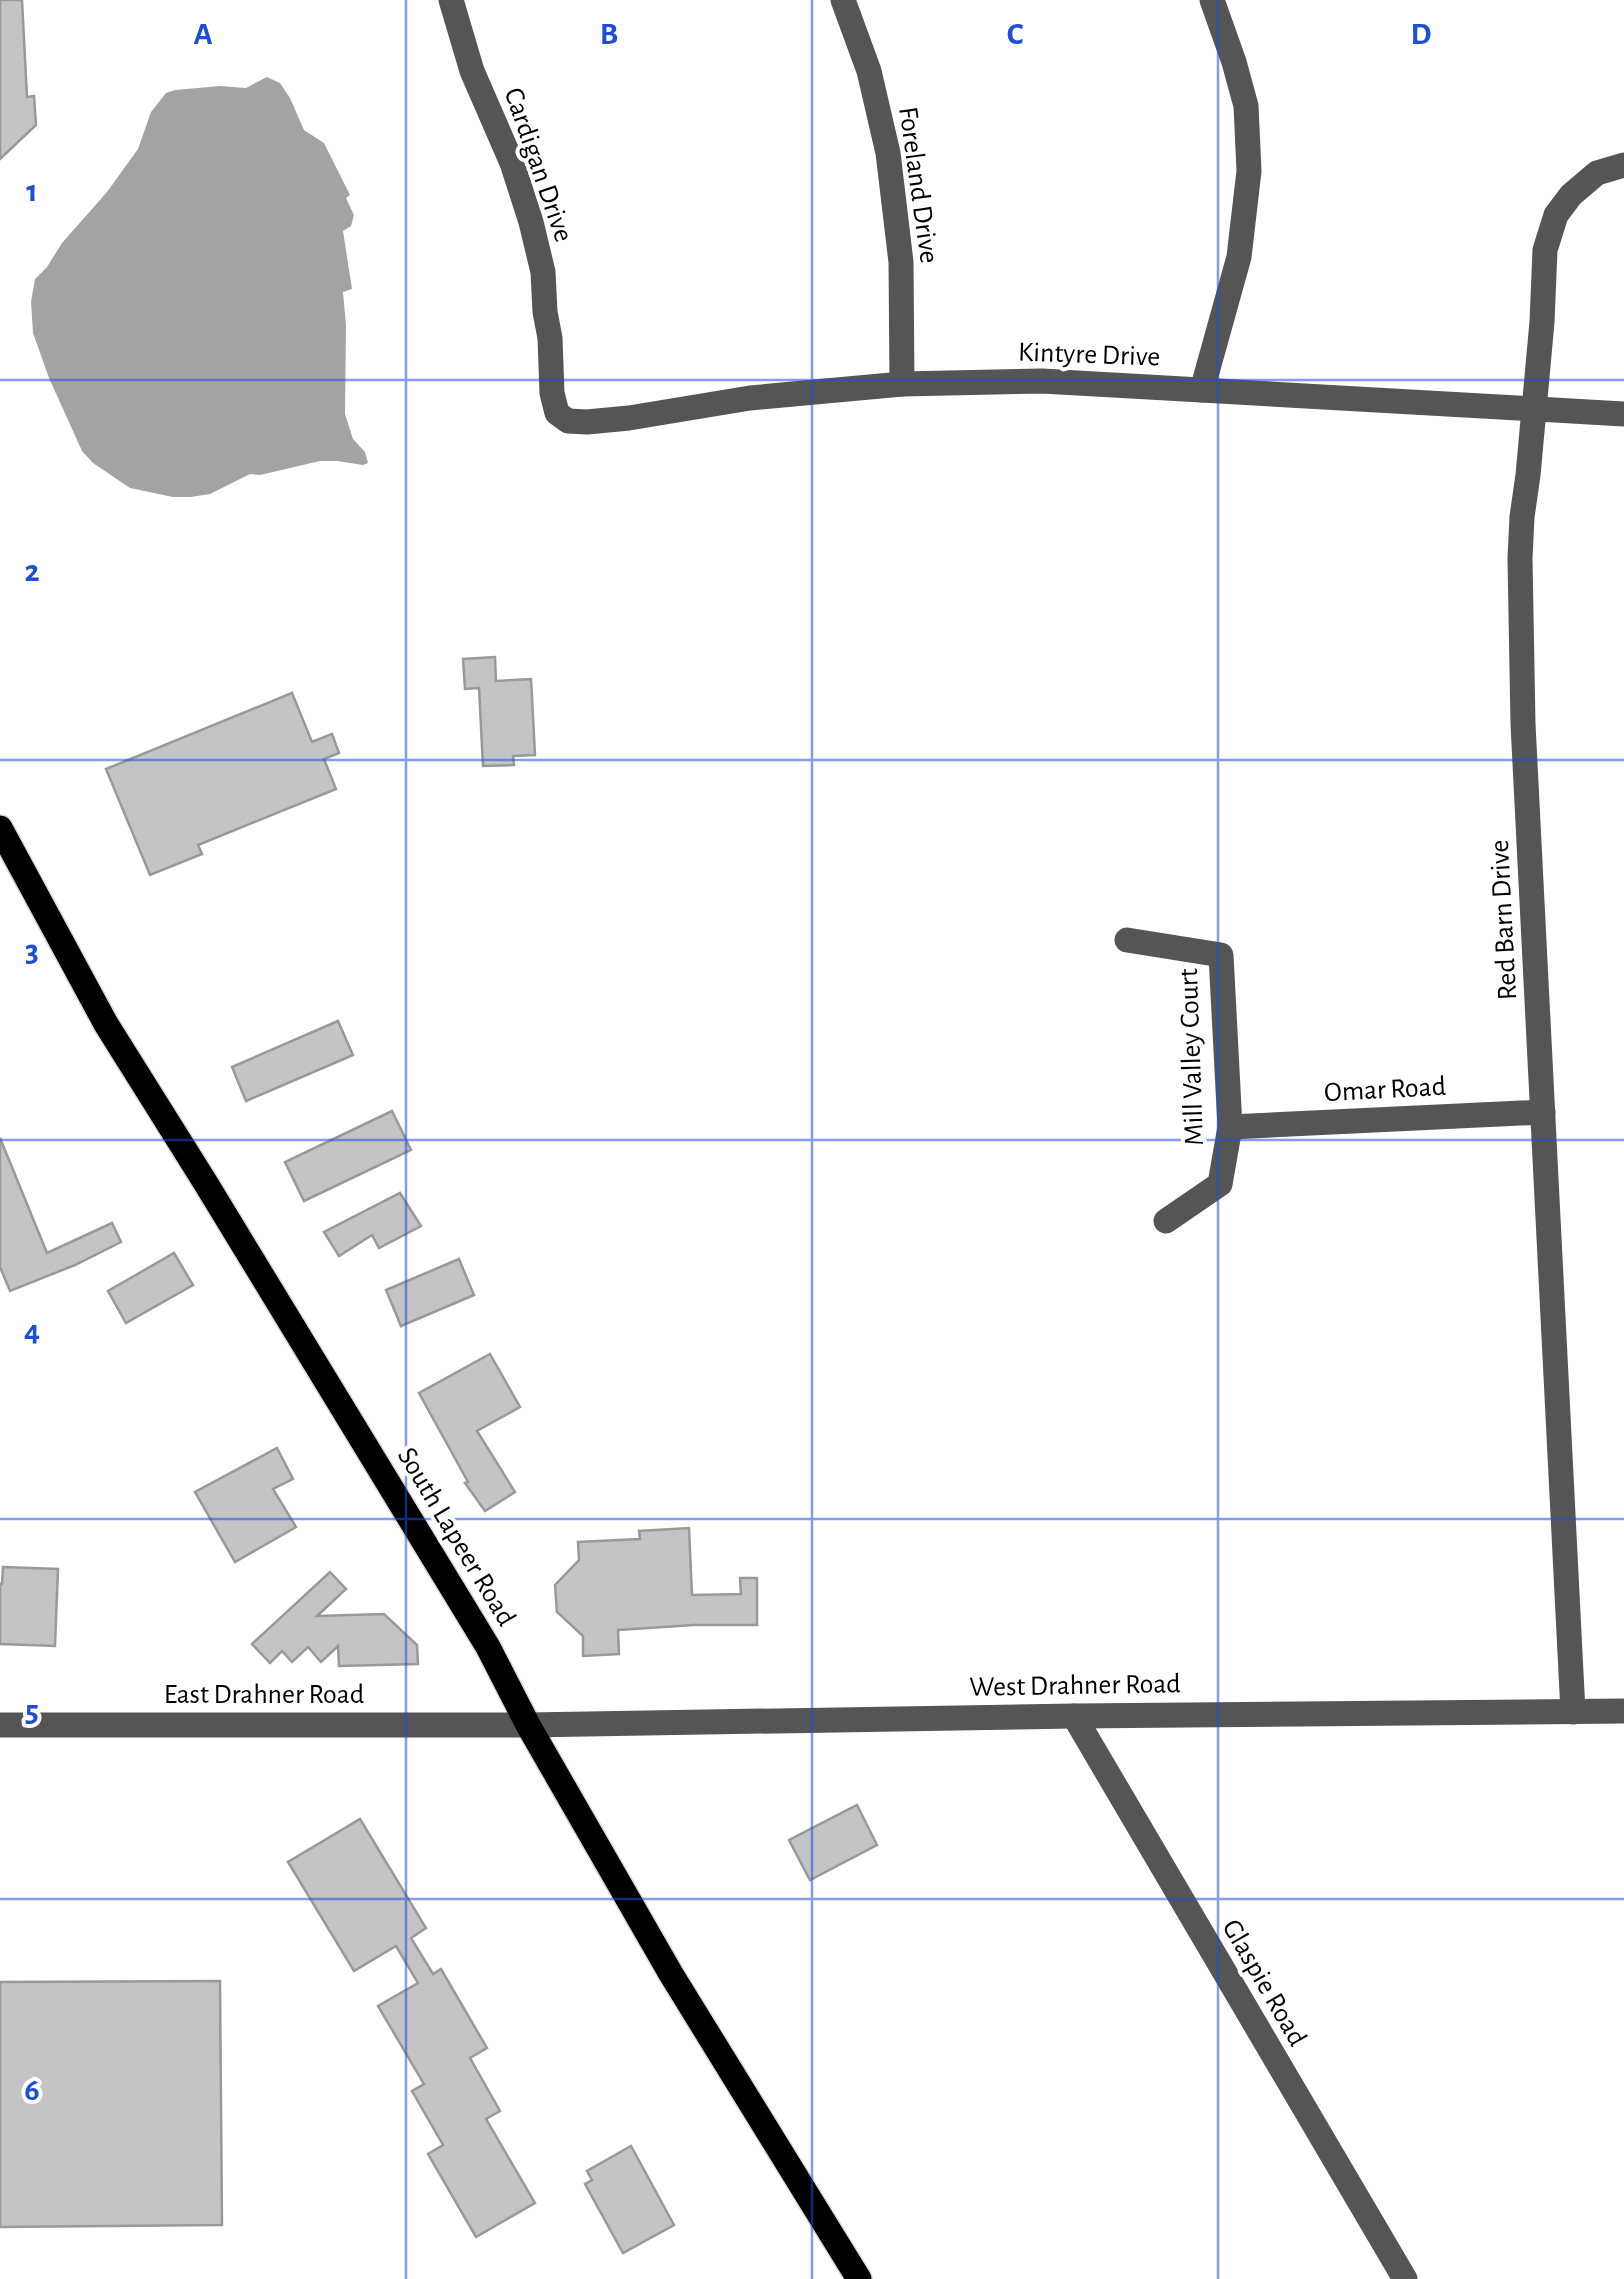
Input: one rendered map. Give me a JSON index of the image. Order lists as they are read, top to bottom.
{
  "streets": {
    "main road": ["South Lapeer Road"],
    "street": [
      "Cardigan Drive",
      "Foreland Drive",
      "Kintyre Drive",
      "Red Barn Drive",
      "Mill Valley Court",
      "Omar Road",
      "West Drahner Road",
      "East Drahner Road",
      "Glaspie Road"
    ]
  },
  "crossings": [
    ["Cardigan Drive", "Kintyre Drive"],
    ["Foreland Drive", "Kintyre Drive"],
    ["Kintyre Drive", "Red Barn Drive"],
    ["Red Barn Drive", "Omar Road"],
    ["Red Barn Drive", "West Drahner Road"],
    ["Mill Valley Court", "Omar Road"],
    ["South Lapeer Road", "West Drahner Road"],
    ["South Lapeer Road", "East Drahner Road"],
    ["West Drahner Road", "East Drahner Road"],
    ["West Drahner Road", "Glaspie Road"]
  ],
  "grid": {
    "columns": [
      "A",
      "B",
      "C",
      "D"
    ],
    "rows": [
      "1",
      "2",
      "3",
      "4",
      "5",
      "6"
    ]
  }
}
